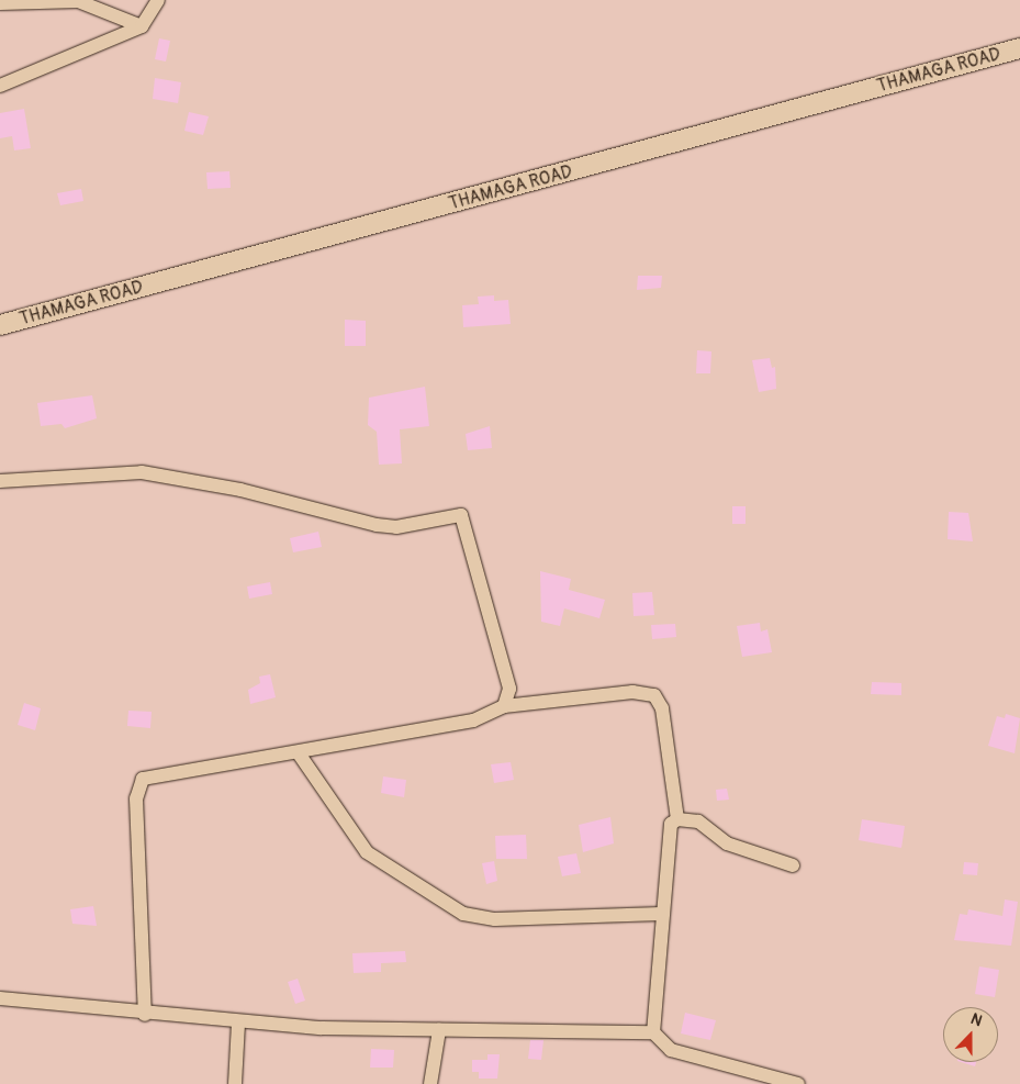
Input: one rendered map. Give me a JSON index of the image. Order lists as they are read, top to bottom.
{
  "streets": {
    "main road": ["THAMAGA ROAD"]
  },
  "north": "top"
}
